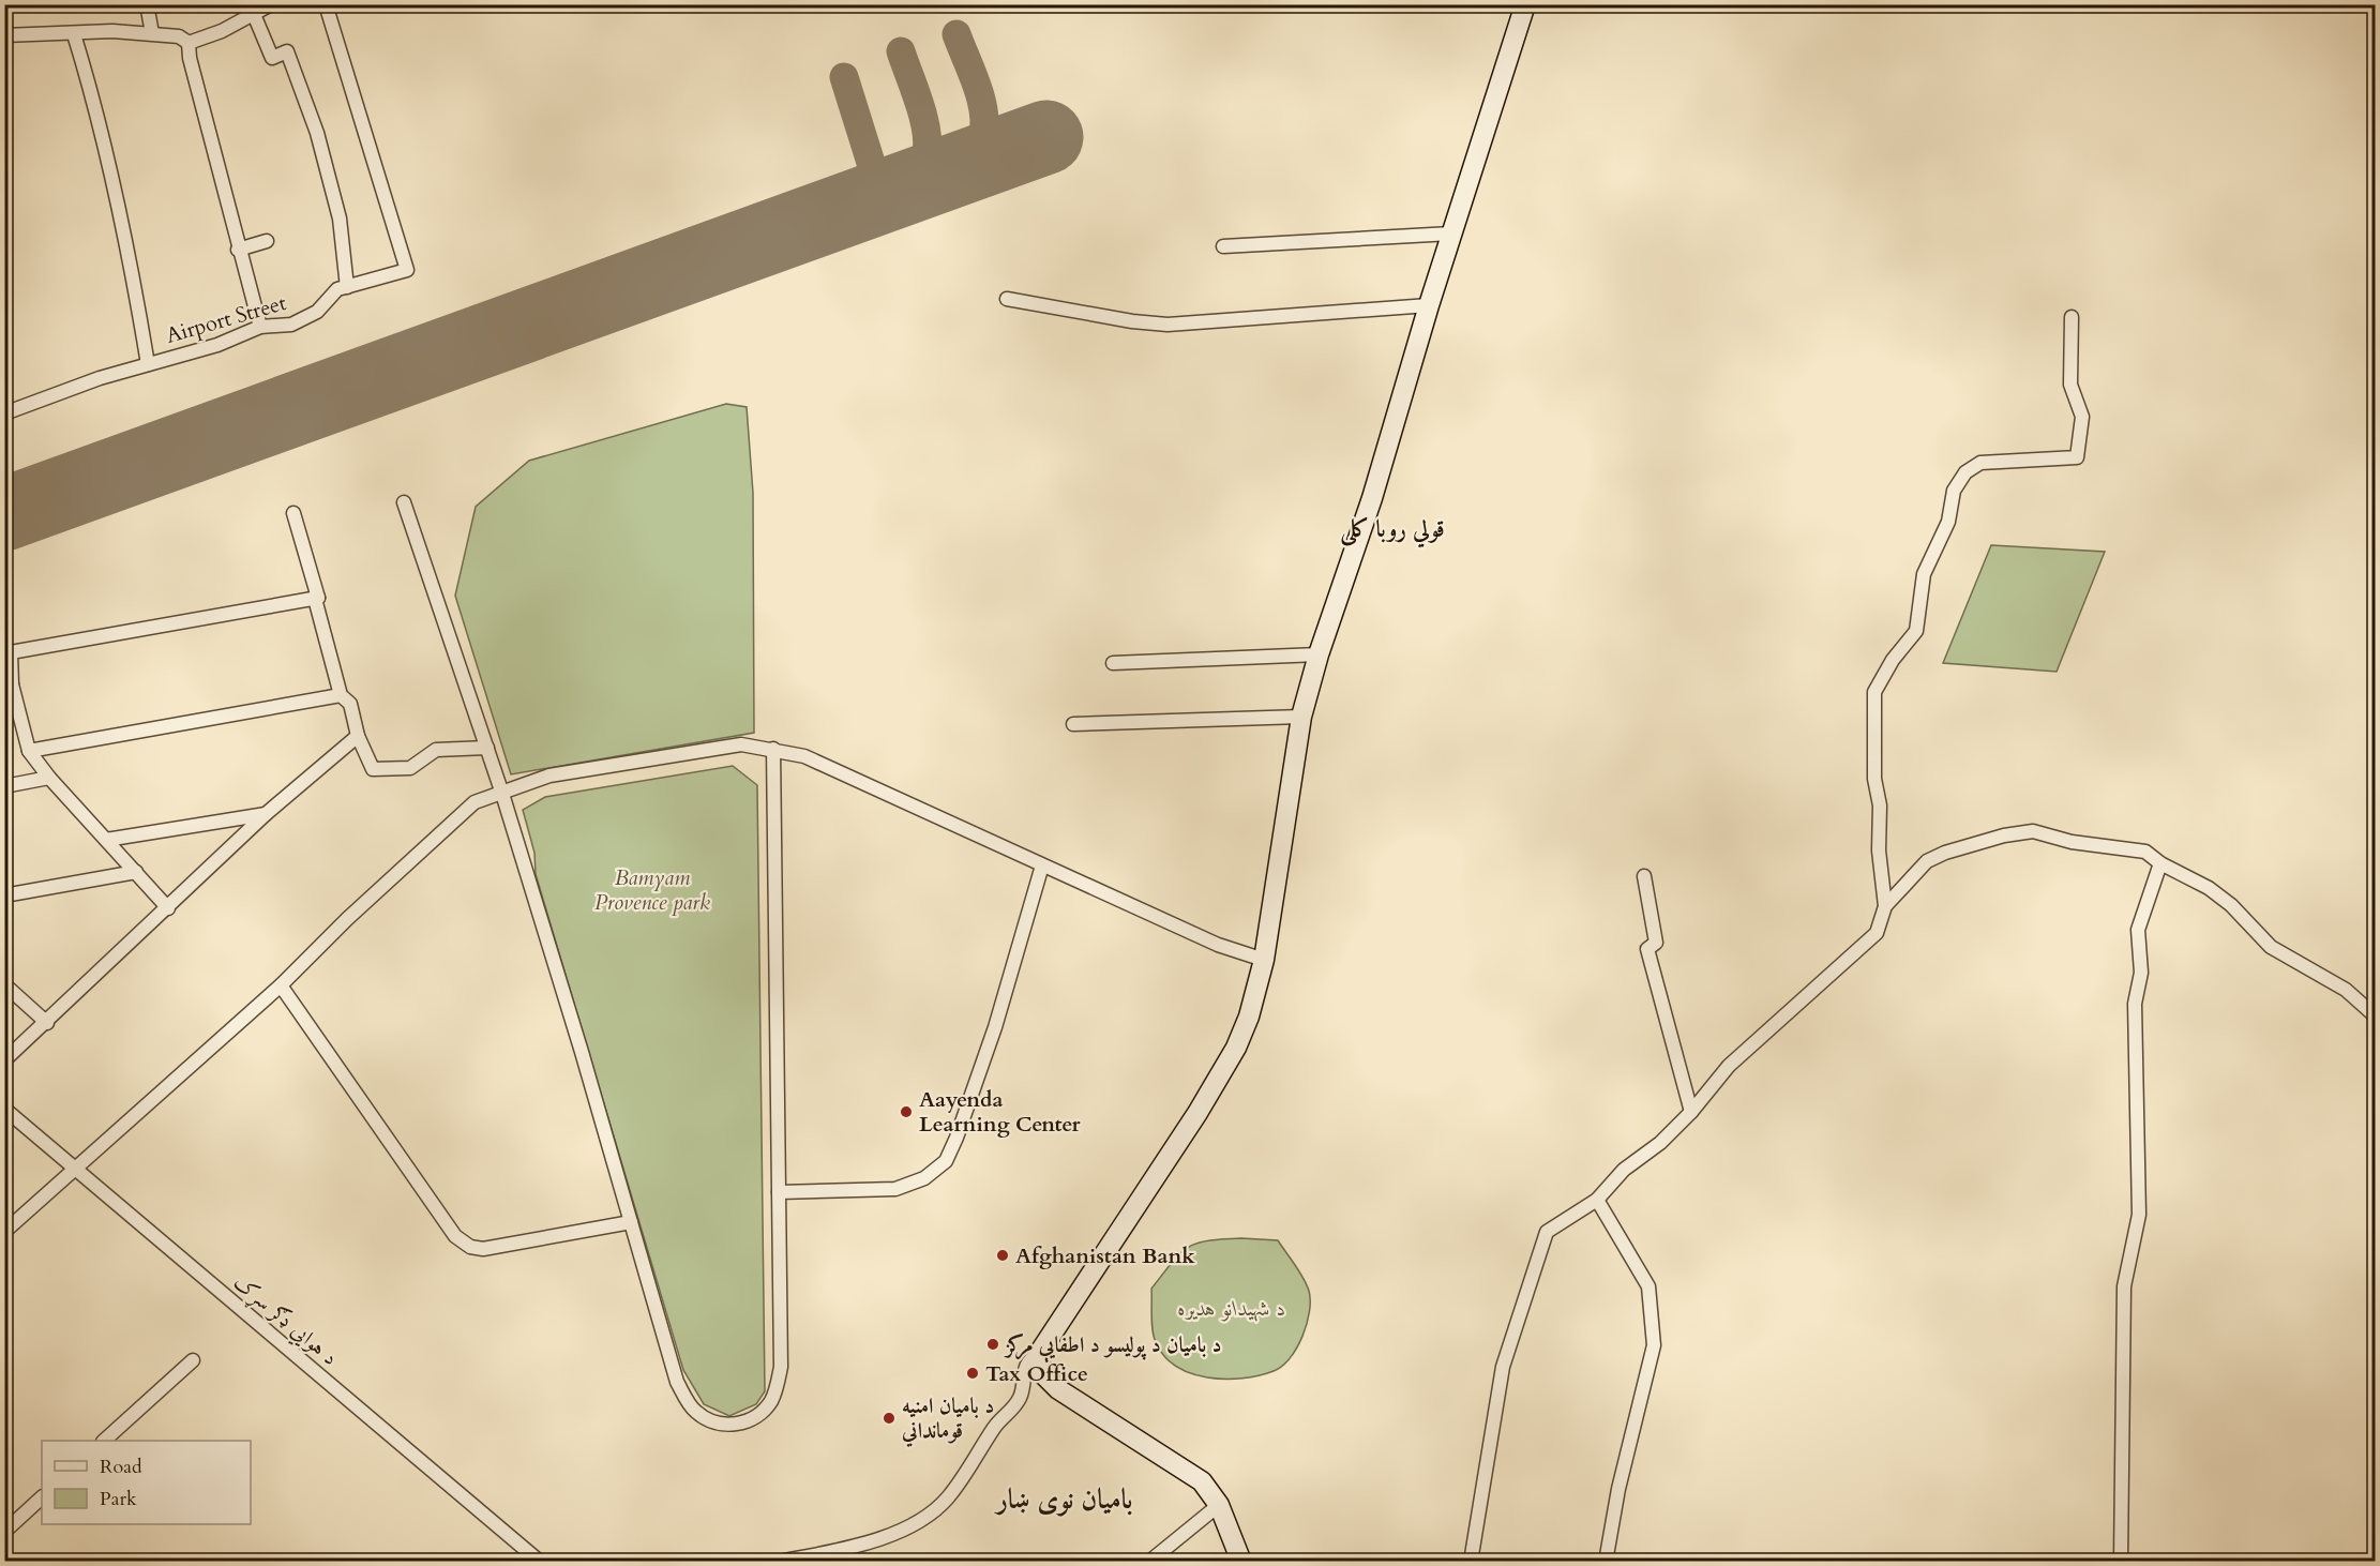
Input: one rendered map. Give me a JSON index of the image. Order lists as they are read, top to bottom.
{
  "streets": {
    "street": ["Airport Street", "د هوايي ډګر سړک"]
  },
  "districts": ["قولي روبا کلی", "باميان نوی ښار"],
  "parks": ["Bamyam Provence park", "د شهیدانو هدیره"],
  "places": [
    "Aayenda Learning Center",
    "Afghanistan Bank",
    "د بامیان د پولیسو د اطفايې مرکز",
    "Tax Office",
    "د بامیان امنیه قومانداني"
  ],
  "legend": ["Road", "Park"]
}
